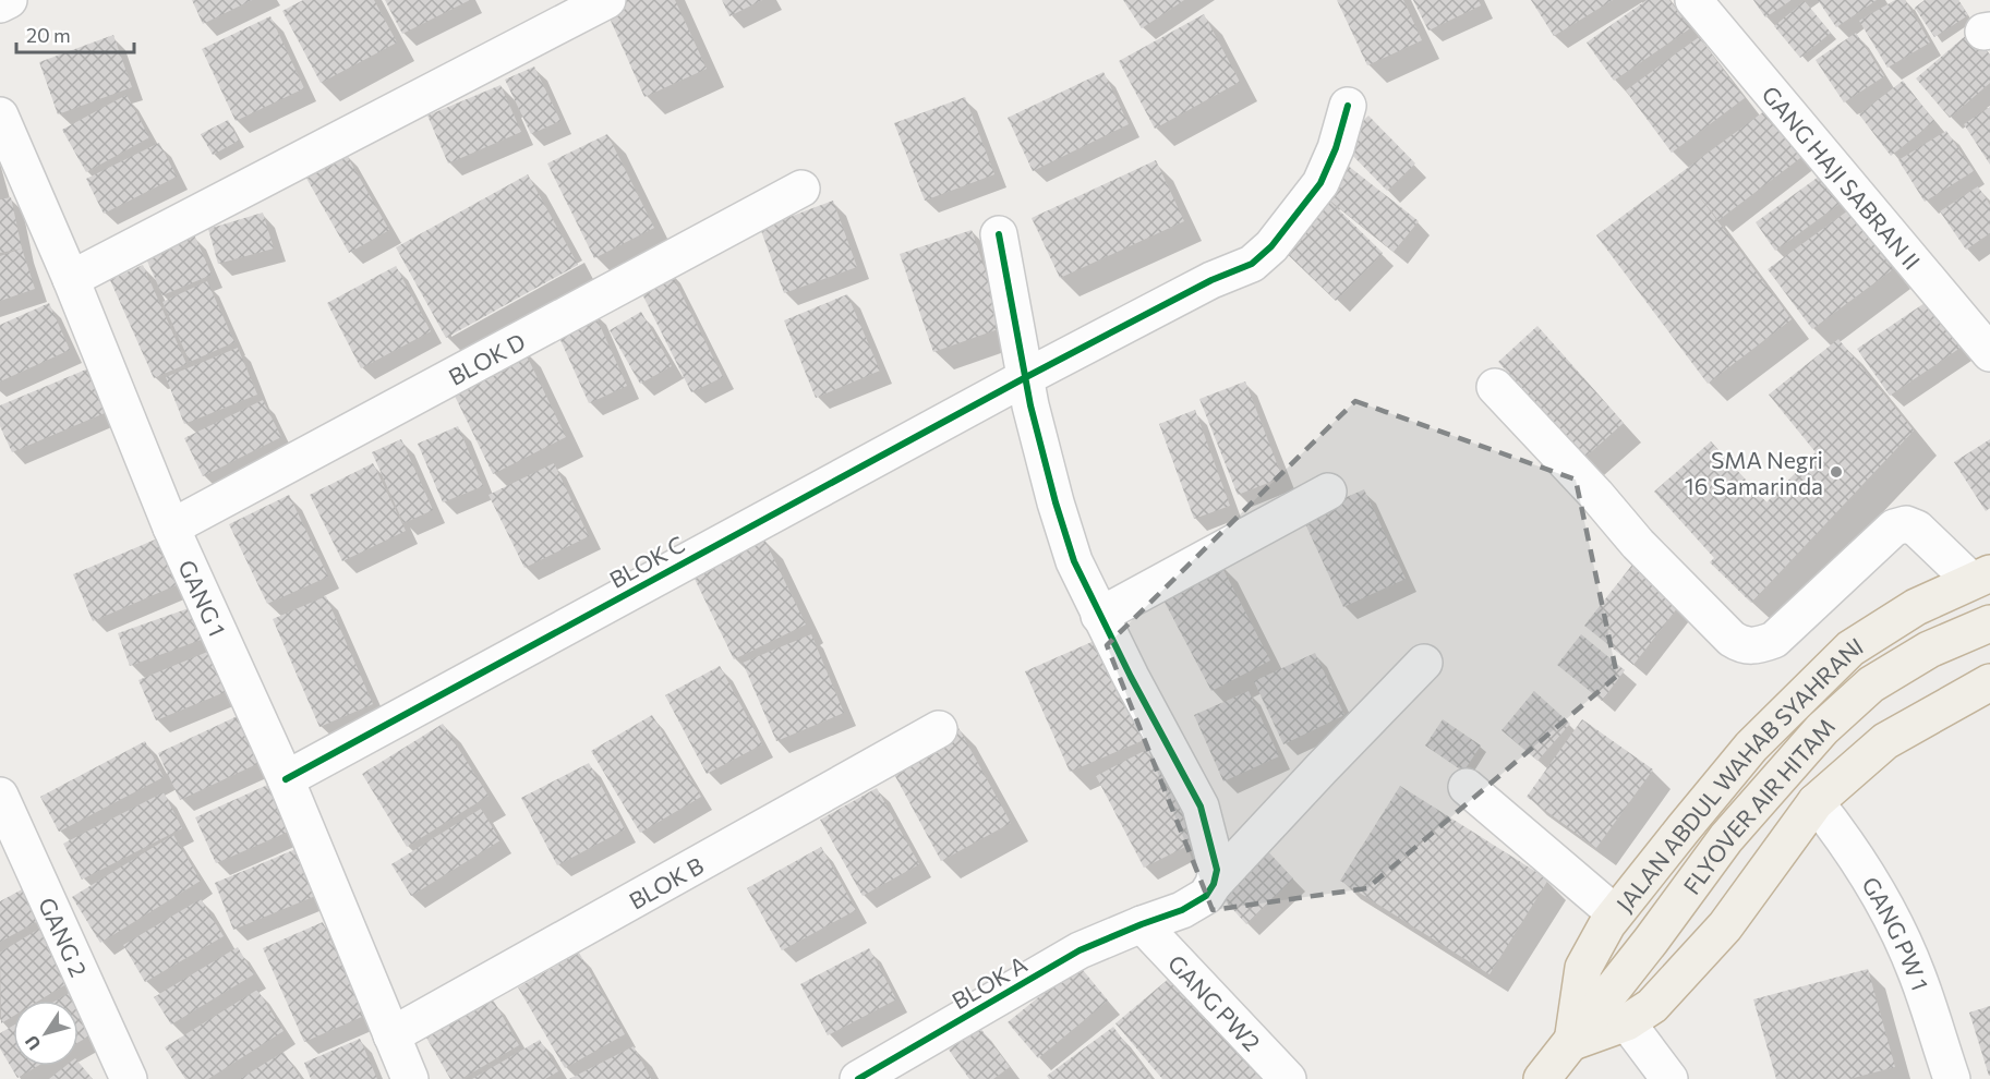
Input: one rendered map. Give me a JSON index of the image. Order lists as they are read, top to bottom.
{
  "streets": {
    "highway": ["JALAN ABDUL WAHAB SYAHRANI", "FLYOVER AIR HITAM"],
    "street": [
      "GANG HAJI SABRAN II",
      "BLOK D",
      "BLOK C",
      "GANG 1",
      "BLOK B",
      "GANG PW 1",
      "GANG 2",
      "BLOK A",
      "GANG PW2"
    ]
  },
  "crossings": [
    ["BLOK D", "GANG 1"],
    ["BLOK C", "GANG 1"],
    ["GANG 1", "BLOK B"],
    ["JALAN ABDUL WAHAB SYAHRANI", "FLYOVER AIR HITAM"],
    ["BLOK A", "GANG PW2"]
  ],
  "places": ["SMA Negri 16 Samarinda"],
  "scale_bar": "20 m",
  "north": "bottom left"
}
